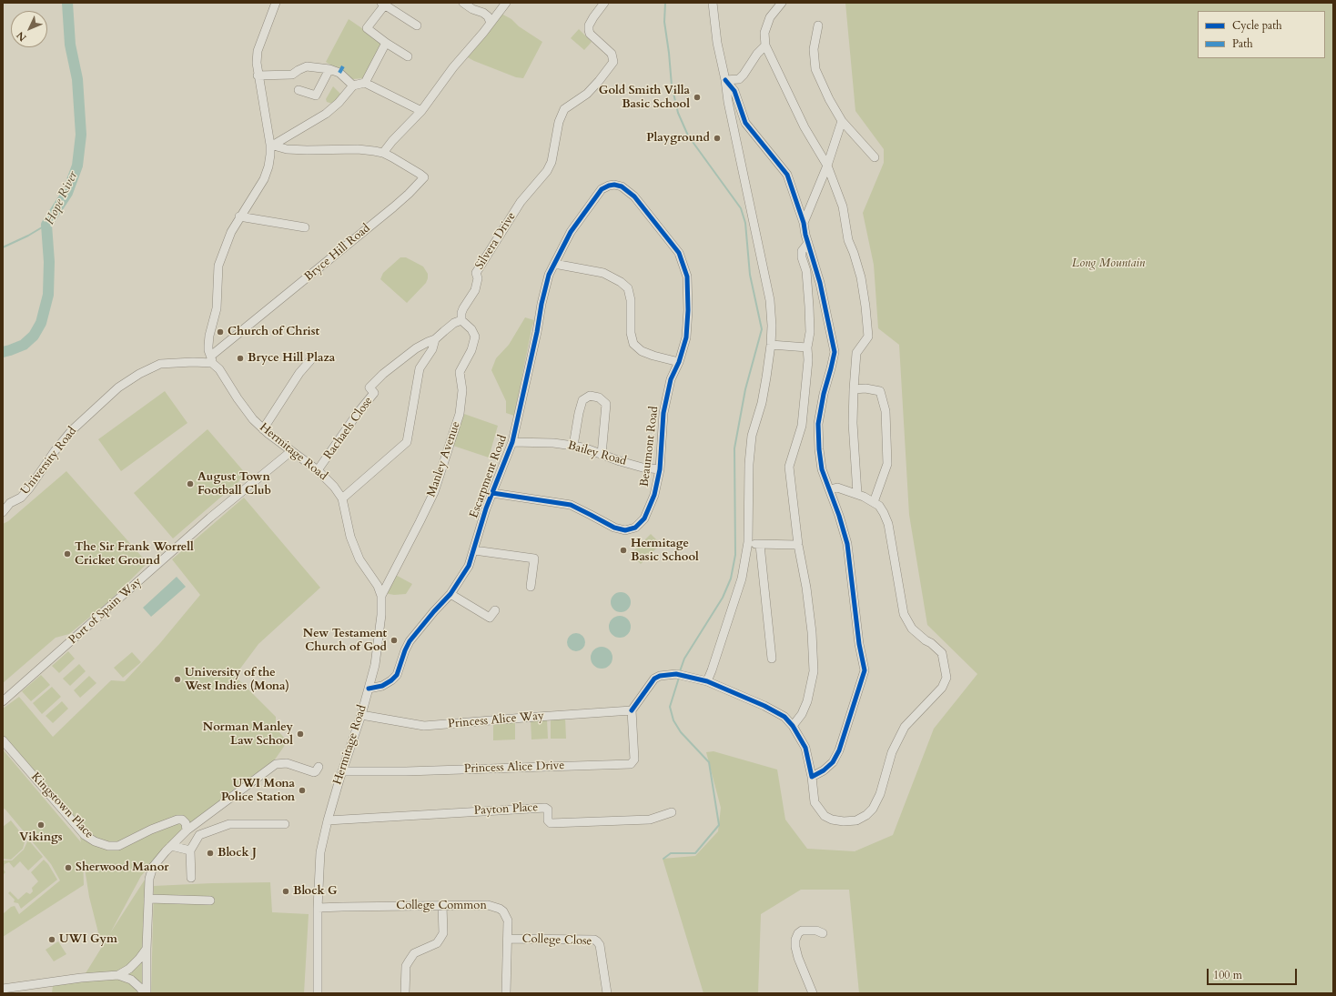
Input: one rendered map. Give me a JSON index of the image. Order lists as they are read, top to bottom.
{
  "streets": {
    "street": [
      "Silvera Drive",
      "Bryce Hill Road",
      "Rachaels Close",
      "Beaumont Road",
      "Hermitage Road",
      "Bailey Road",
      "Manley Avenue",
      "University Road",
      "Escarpment Road",
      "Port of Spain Way",
      "Princess Alice Way",
      "Princess Alice Drive",
      "Kingstown Place",
      "Payton Place",
      "College Common",
      "College Close"
    ]
  },
  "crossings": [
    ["Silvera Drive", "Manley Avenue"],
    ["Bryce Hill Road", "Hermitage Road"],
    ["Bryce Hill Road", "University Road"],
    ["Rachaels Close", "Hermitage Road"],
    ["Beaumont Road", "Bailey Road"],
    ["Beaumont Road", "Escarpment Road"],
    ["Hermitage Road", "Manley Avenue"],
    ["Hermitage Road", "University Road"],
    ["Hermitage Road", "Escarpment Road"],
    ["Hermitage Road", "Port of Spain Way"],
    ["Hermitage Road", "Princess Alice Way"],
    ["Hermitage Road", "Princess Alice Drive"],
    ["Hermitage Road", "Payton Place"],
    ["Hermitage Road", "College Common"],
    ["Bailey Road", "Escarpment Road"],
    ["Princess Alice Way", "Princess Alice Drive"],
    ["College Common", "College Close"]
  ],
  "water": ["Hope River"],
  "parks": ["Long Mountain"],
  "places": [
    "Gold Smith Villa Basic School",
    "Playground",
    "Church of Christ",
    "Bryce Hill Plaza",
    "August Town Football Club",
    "Hermitage Basic School",
    "The Sir Frank Worrell Cricket Ground",
    "New Testament Church of God",
    "University of the West Indies (Mona)",
    "Norman Manley Law School",
    "UWI Mona Police Station",
    "Vikings",
    "Block J",
    "Sherwood Manor",
    "Block G",
    "UWI Gym"
  ],
  "legend": ["Cycle path", "Path"],
  "scale_bar": "100 m",
  "north": "bottom left"
}
